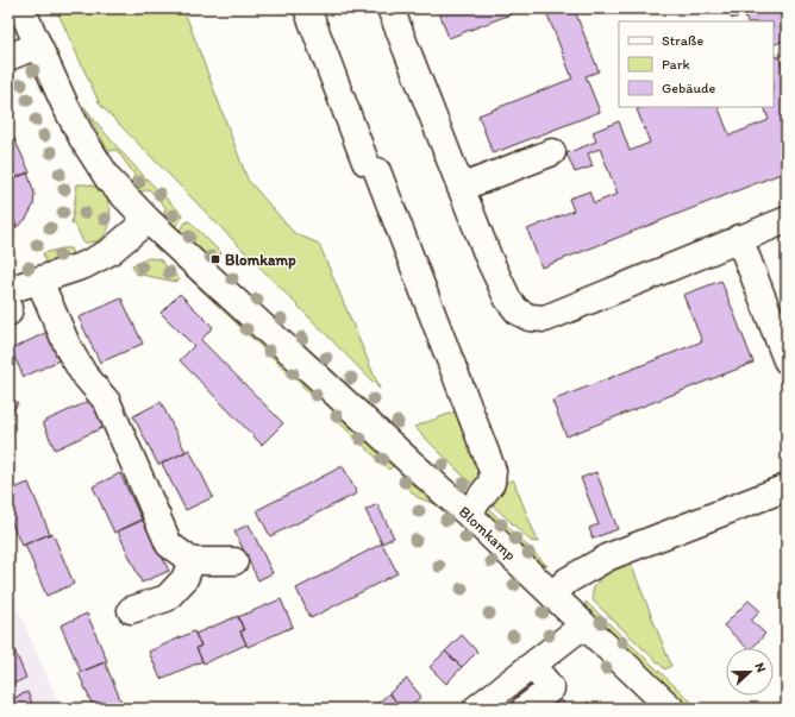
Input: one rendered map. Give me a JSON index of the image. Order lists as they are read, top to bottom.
{
  "streets": {
    "street": ["Blomkamp"]
  },
  "places": {
    "transit": ["Blomkamp"]
  },
  "legend": ["Straße", "Park", "Gebäude"],
  "north": "right"
}
